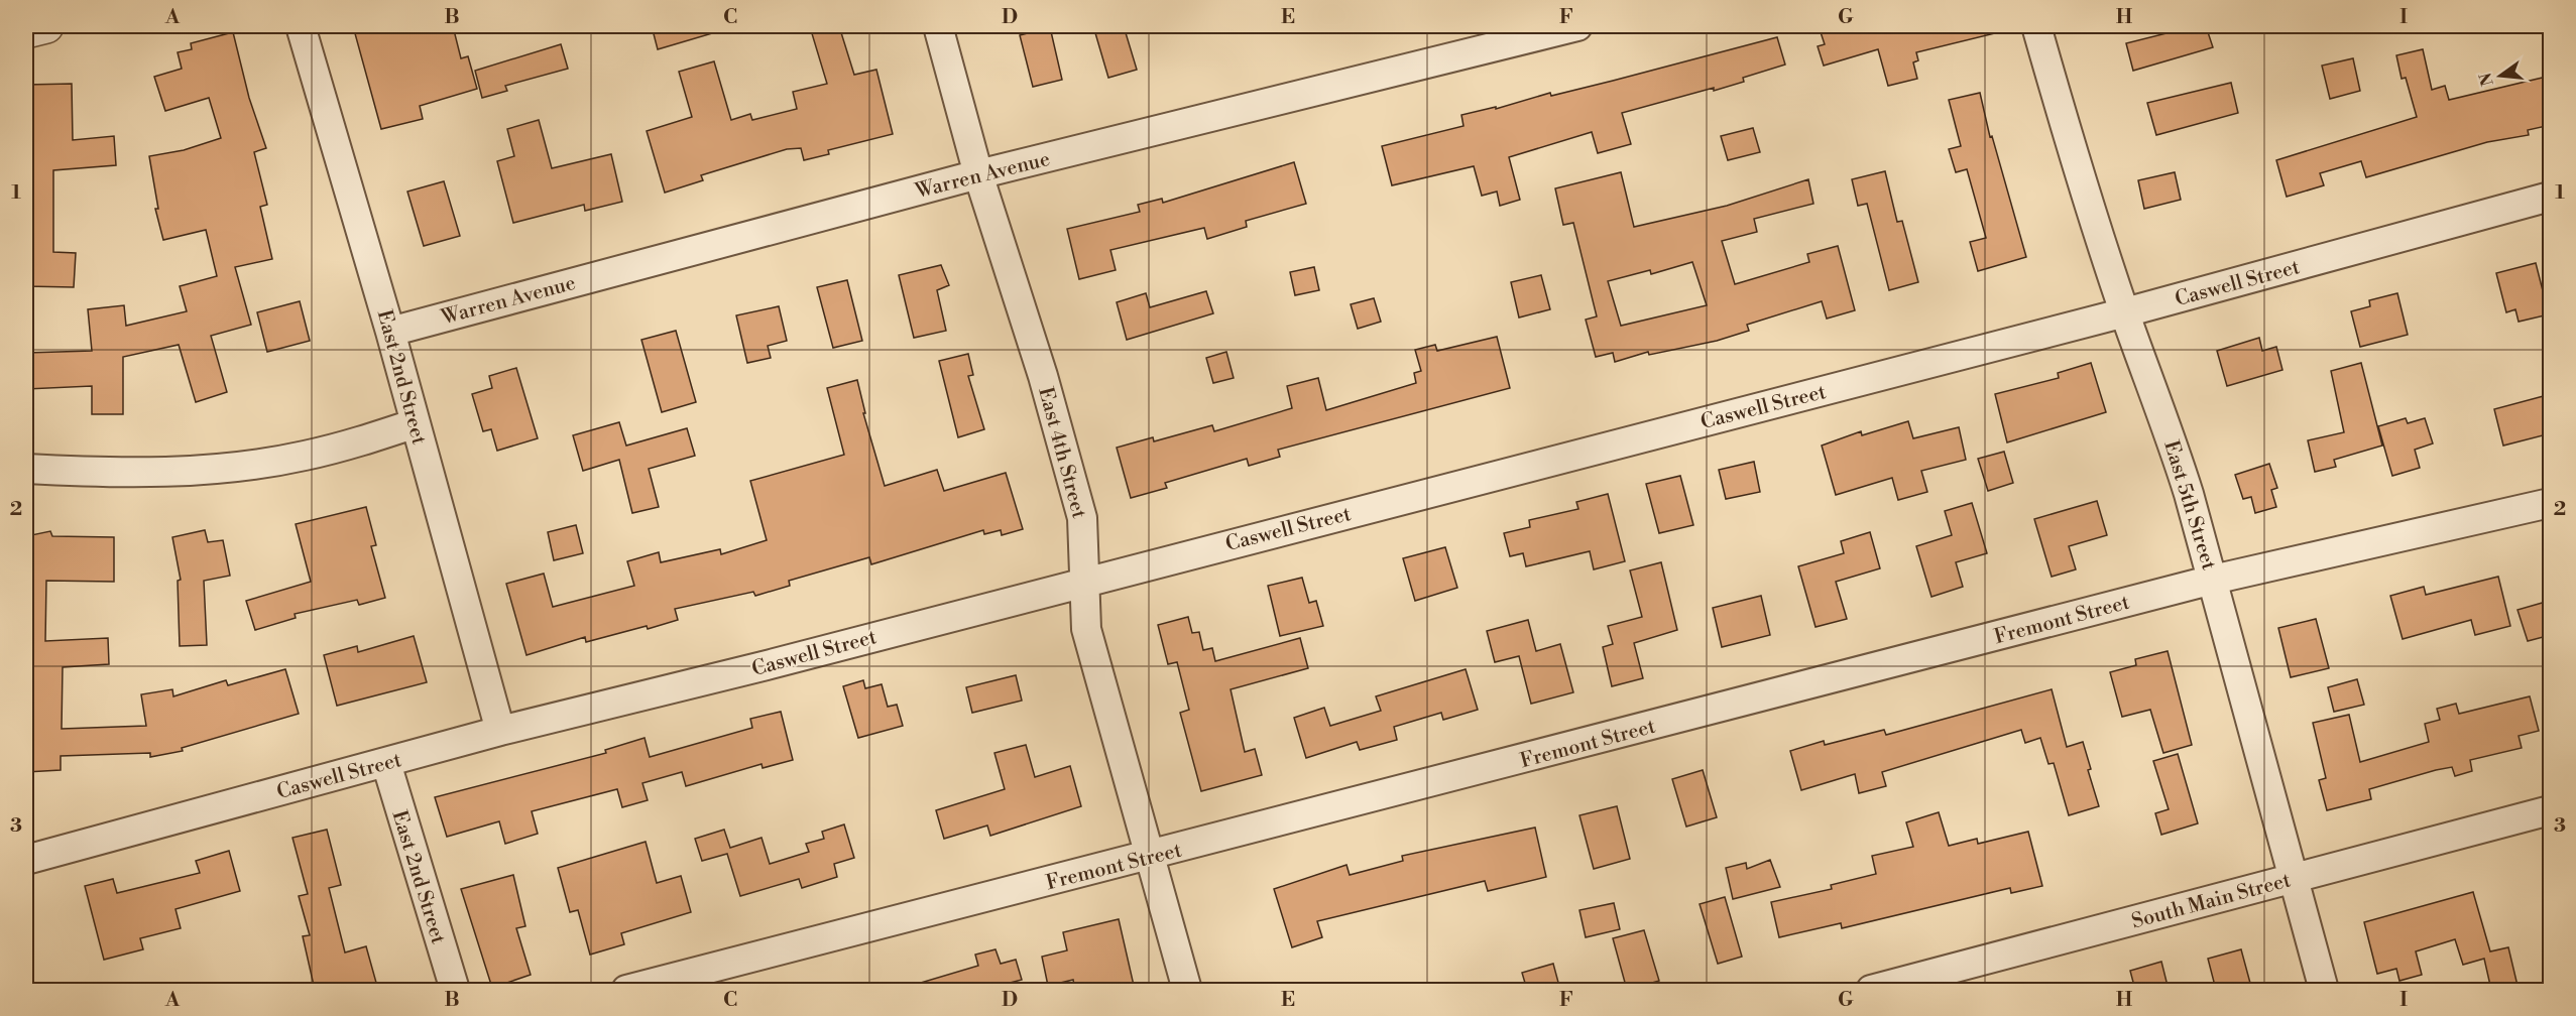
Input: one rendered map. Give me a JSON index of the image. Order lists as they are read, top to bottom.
{
  "streets": {
    "street": [
      "Warren Avenue",
      "Caswell Street",
      "East 2nd Street",
      "East 4th Street",
      "East 5th Street",
      "Fremont Street",
      "South Main Street"
    ]
  },
  "crossings": [
    ["Warren Avenue", "East 2nd Street"],
    ["Warren Avenue", "East 4th Street"],
    ["Caswell Street", "East 2nd Street"],
    ["Caswell Street", "East 4th Street"],
    ["Caswell Street", "East 5th Street"],
    ["East 4th Street", "Fremont Street"],
    ["East 5th Street", "Fremont Street"],
    ["East 5th Street", "South Main Street"]
  ],
  "north": "left",
  "grid": {
    "columns": [
      "A",
      "B",
      "C",
      "D",
      "E",
      "F",
      "G",
      "H",
      "I"
    ],
    "rows": ["1", "2", "3"]
  }
}
